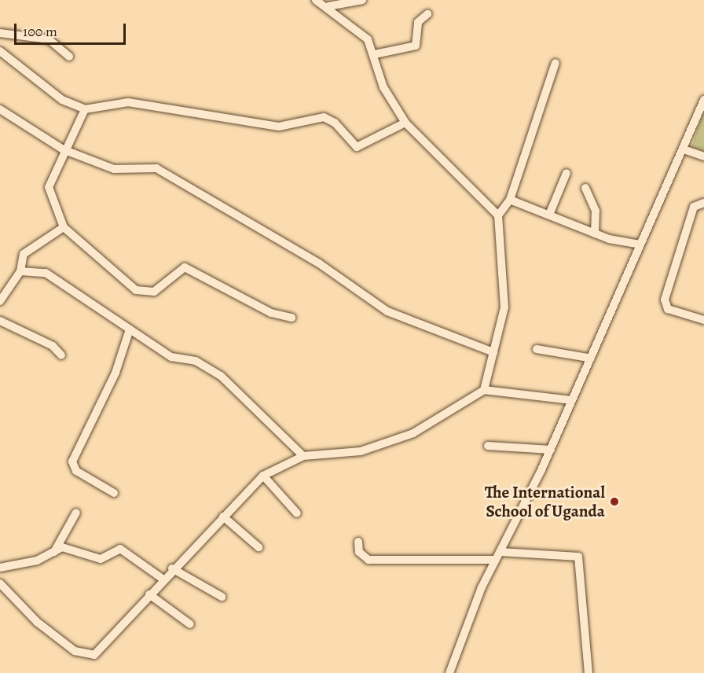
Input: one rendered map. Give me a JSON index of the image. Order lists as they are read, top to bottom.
{
  "places": ["The International School of Uganda"],
  "scale_bar": "100 m"
}
